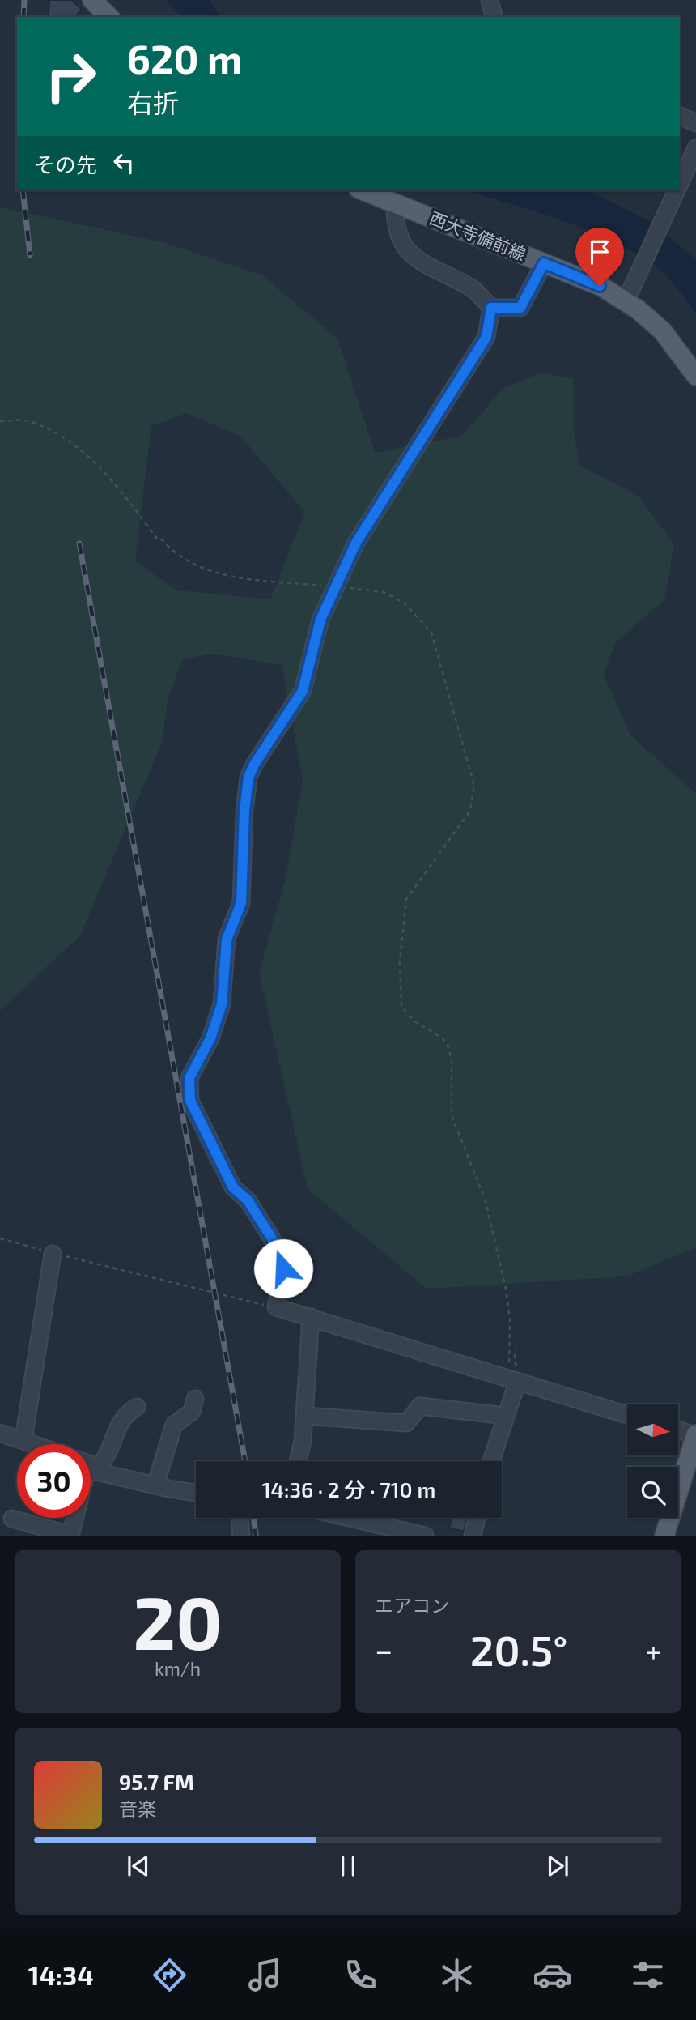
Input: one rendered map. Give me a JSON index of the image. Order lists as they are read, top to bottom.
{
  "streets": {
    "main road": ["西大寺備前線"]
  },
  "north": "right",
  "page": {
    "turn": ["620 m", "右折"],
    "then": "その先",
    "limit": "30",
    "trip": "14:36 · 2 分 · 710 m",
    "tile": [
      ["20", "km/h"],
      "エアコン"
    ],
    "heat": ["−", "20.5°", "+"],
    "song": ["95.7 FM", "音楽"],
    "tabs": "14:34"
  }
}
